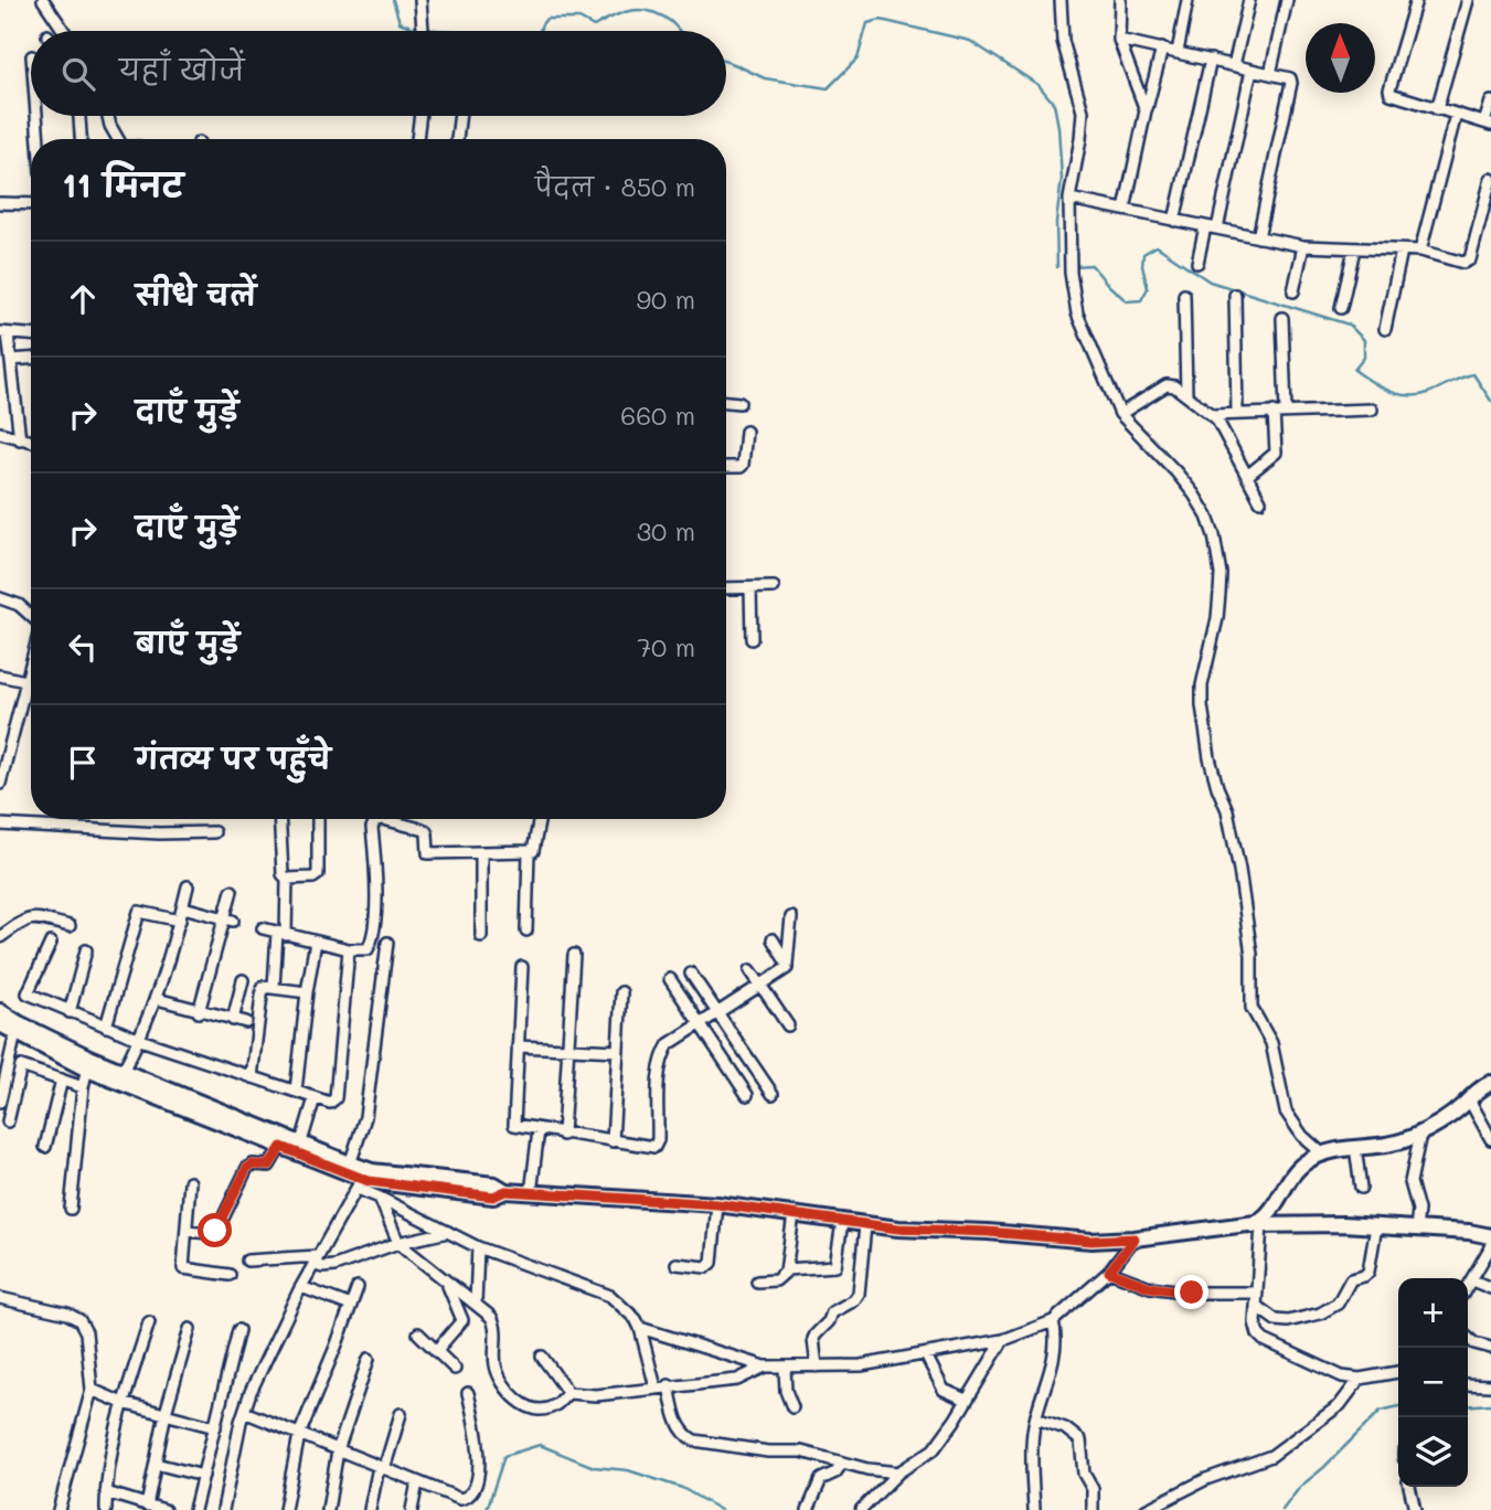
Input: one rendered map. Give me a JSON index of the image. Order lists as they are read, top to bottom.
{
  "north": "top",
  "page": {
    "search": "यहाँ खोजें",
    "heading": ["11 मिनट", "पैदल · 850 m"],
    "list": [
      ["सीधे चलें", "90 m"],
      ["दाएँ मुड़ें", "660 m"],
      ["दाएँ मुड़ें", "30 m"],
      ["बाएँ मुड़ें", "70 m"],
      "गंतव्य पर पहुँचे"
    ],
    "map_buttons": ["+", "−"]
  }
}
